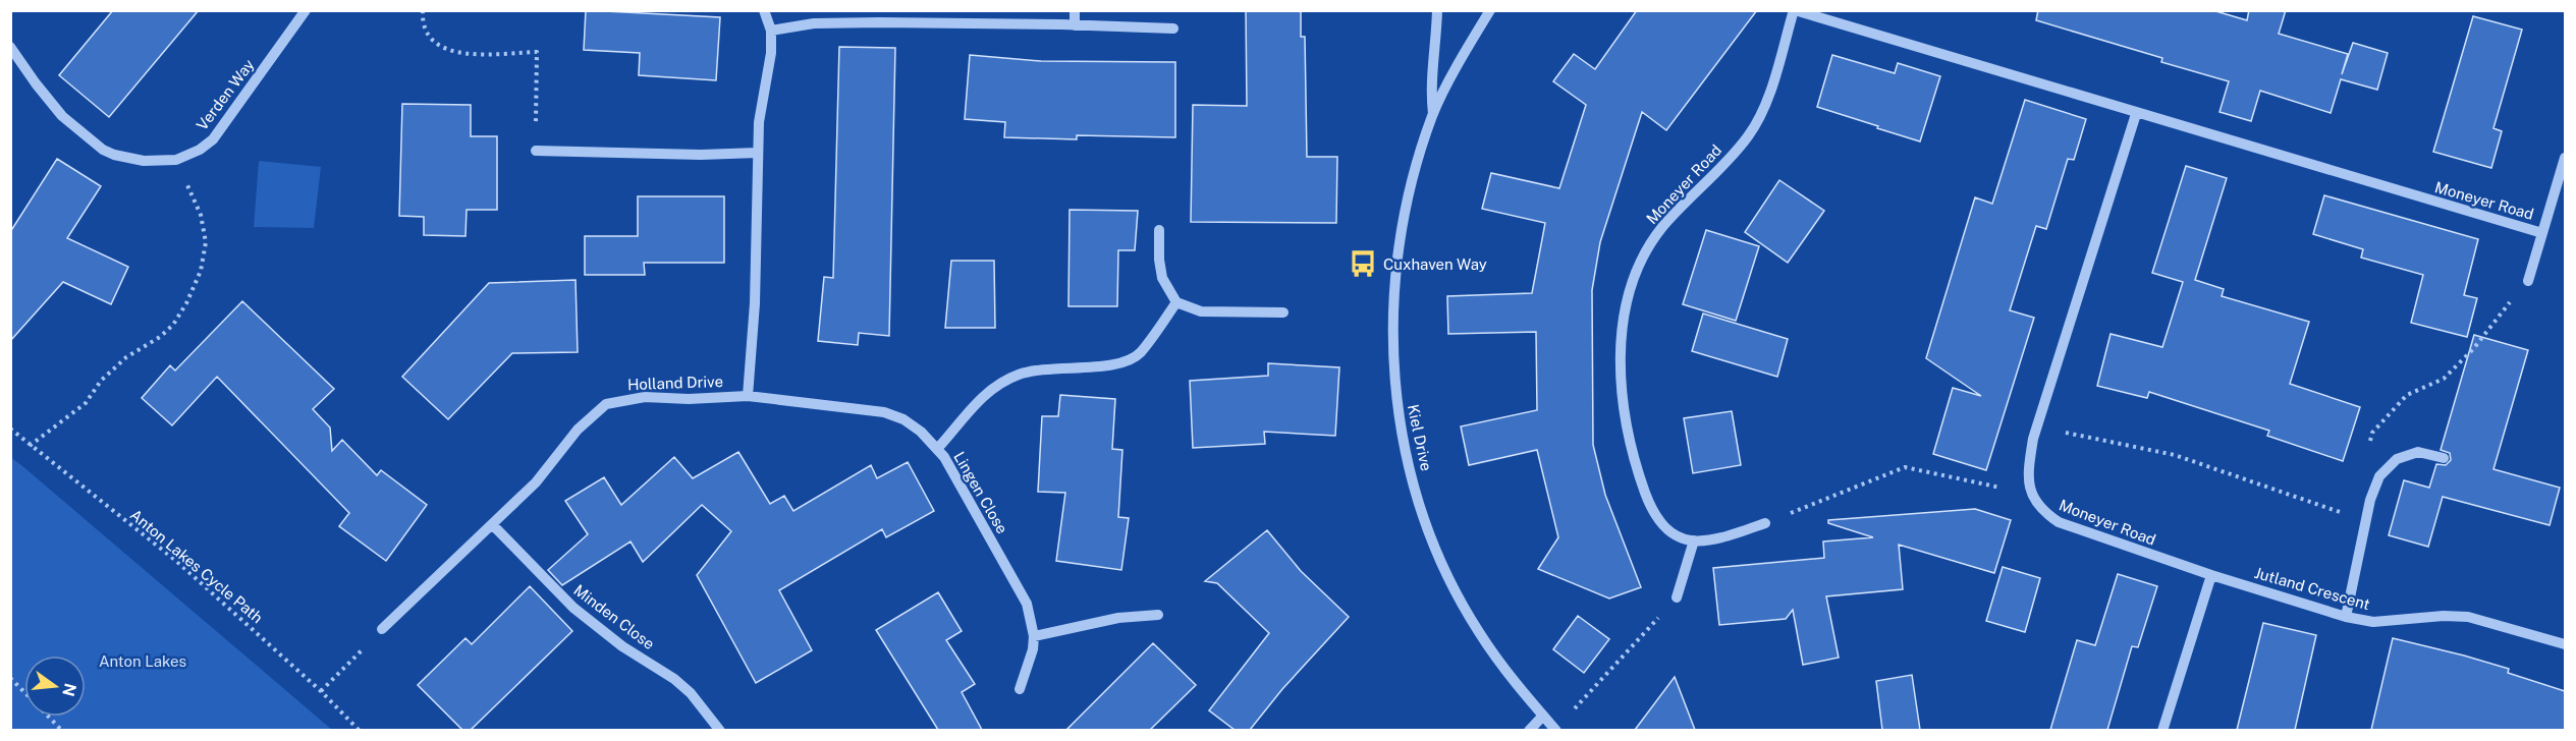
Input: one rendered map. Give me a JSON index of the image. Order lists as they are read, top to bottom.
{
  "streets": {
    "street": [
      "Verden Way",
      "Moneyer Road",
      "Holland Drive",
      "Kiel Drive",
      "Lingen Close",
      "Jutland Crescent",
      "Minden Close"
    ],
    "path": ["Anton Lakes Cycle Path"]
  },
  "crossings": [
    ["Moneyer Road", "Jutland Crescent"],
    ["Holland Drive", "Lingen Close"],
    ["Holland Drive", "Minden Close"]
  ],
  "parks": ["Anton Lakes"],
  "places": {
    "bus stop": ["Cuxhaven Way"]
  },
  "north": "right"
}
